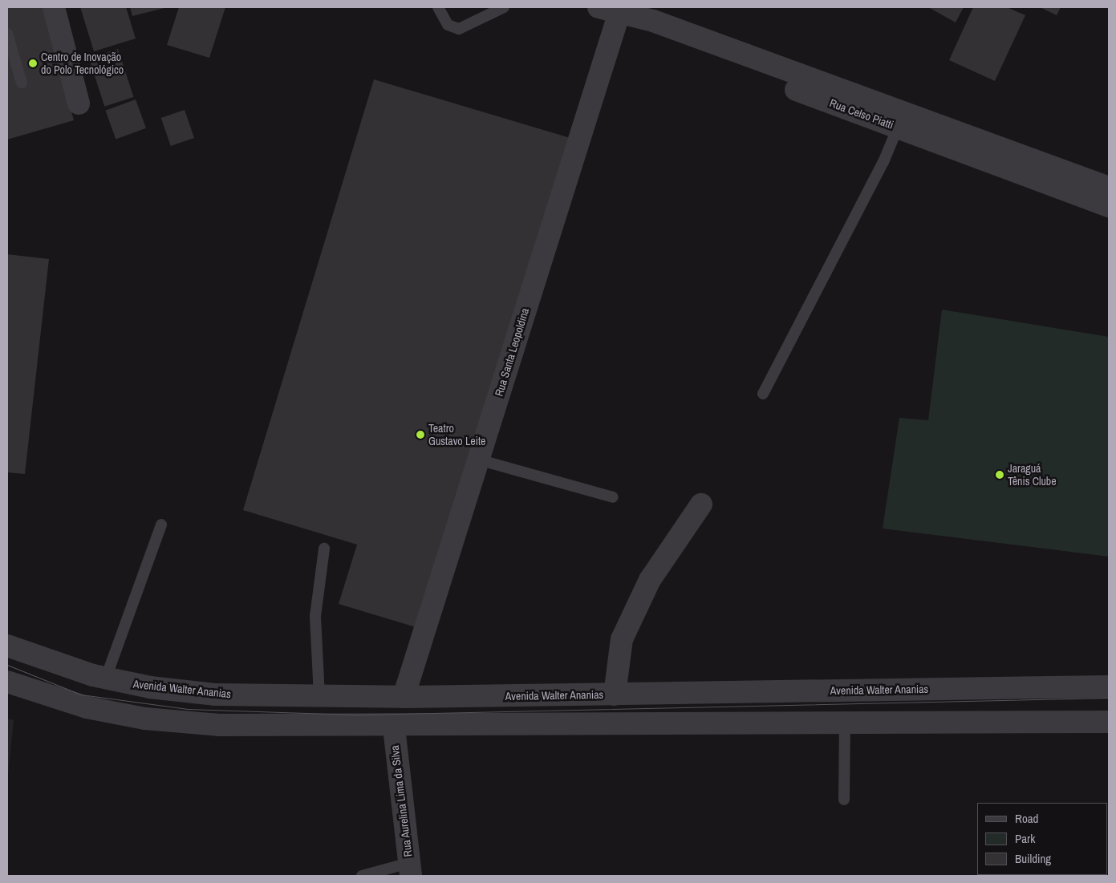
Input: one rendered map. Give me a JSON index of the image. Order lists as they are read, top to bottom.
{
  "streets": {
    "street": [
      "Rua Celso Piatti",
      "Rua Santa Leopoldina",
      "Avenida Walter Ananias",
      "Rua Aurelina Lima da Silva"
    ]
  },
  "crossings": [
    ["Rua Celso Piatti", "Rua Santa Leopoldina"],
    ["Rua Santa Leopoldina", "Avenida Walter Ananias"]
  ],
  "places": ["Centro de Inovação do Polo Tecnológico", "Teatro Gustavo Leite", "Jaraguá Tênis Clube"],
  "legend": ["Road", "Park", "Building"]
}
